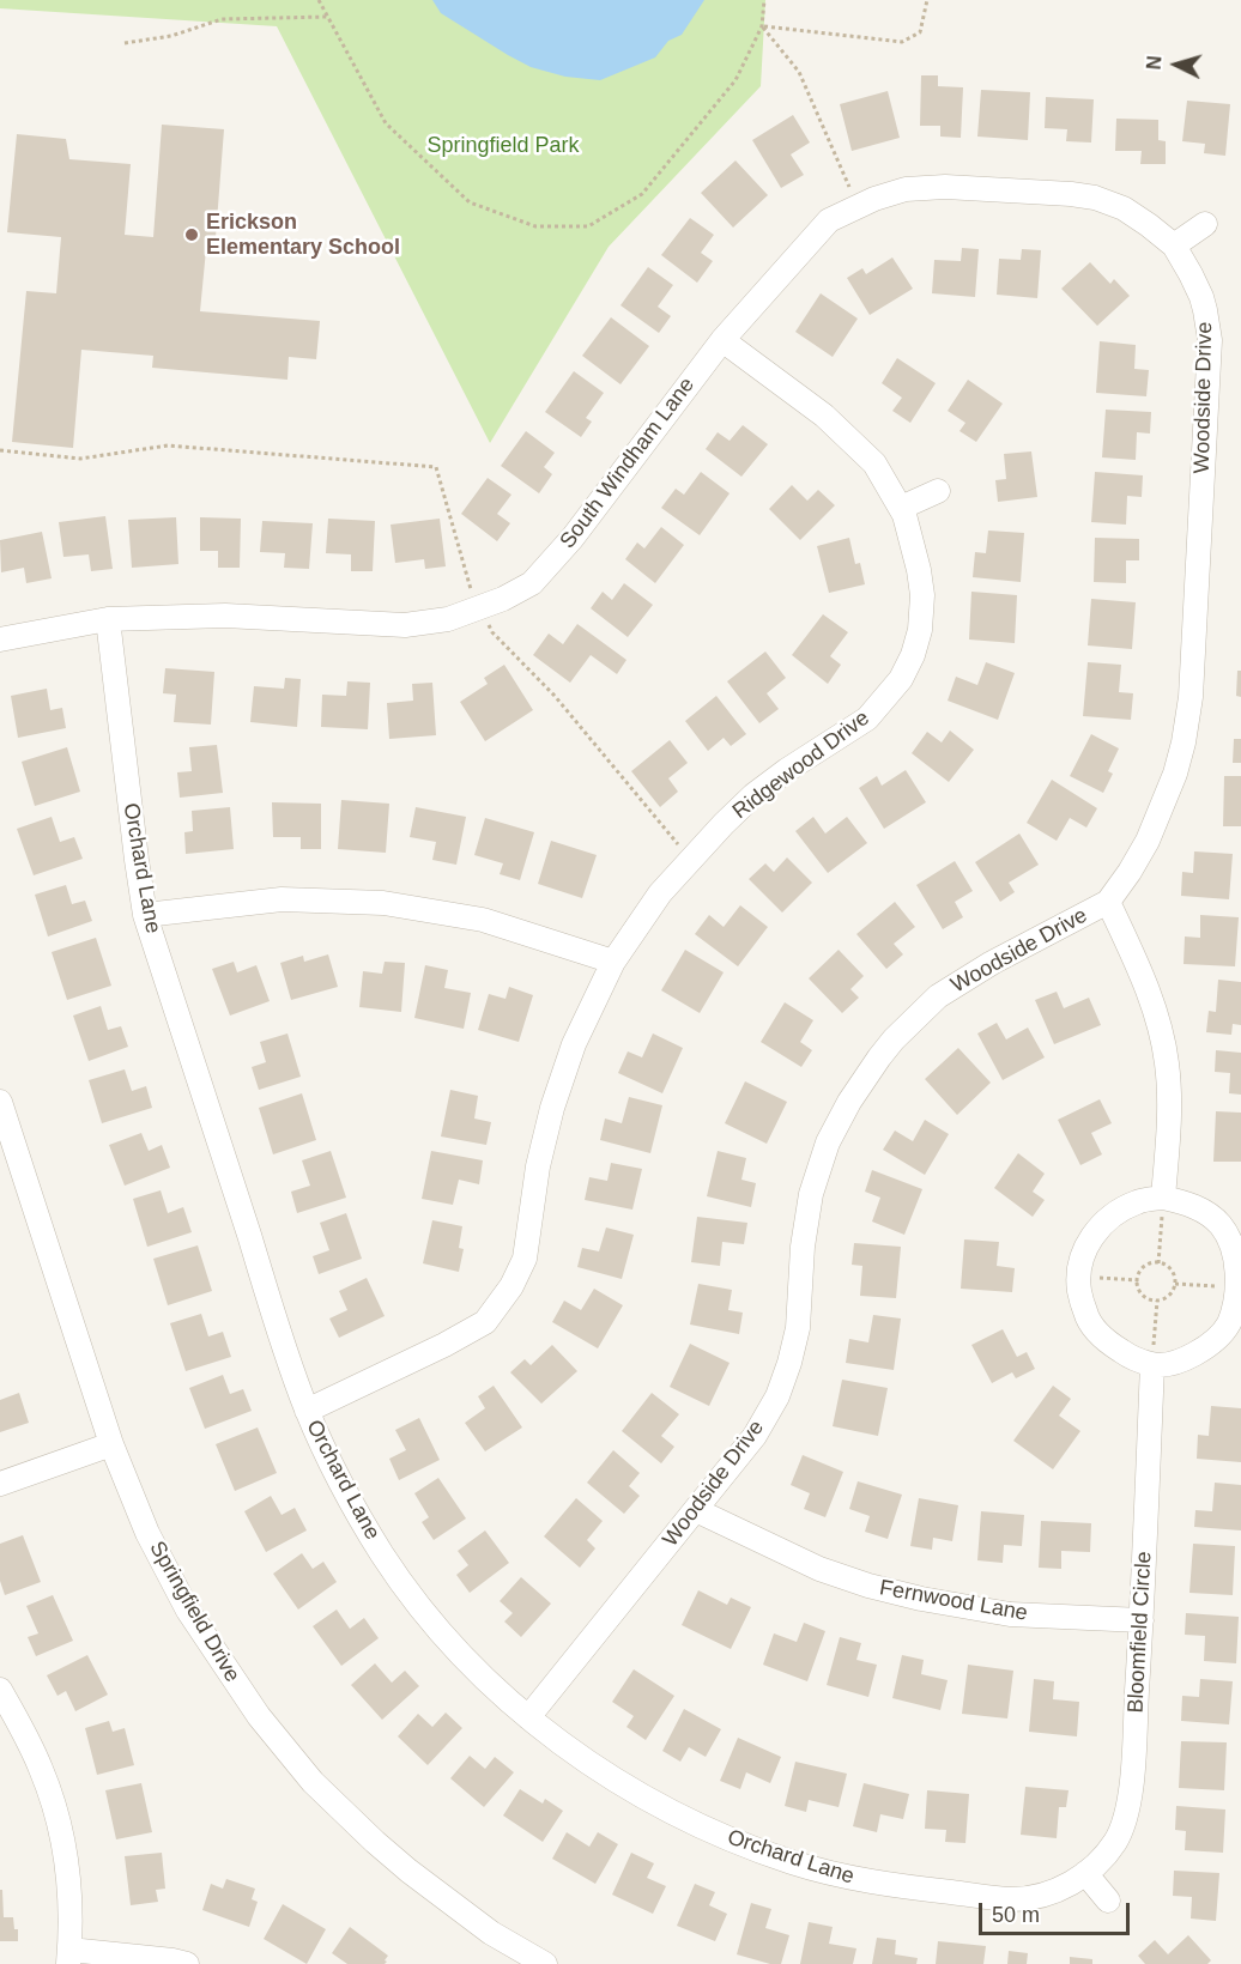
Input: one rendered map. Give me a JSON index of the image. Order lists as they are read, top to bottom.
{
  "streets": {
    "street": [
      "Woodside Drive",
      "South Windham Lane",
      "Ridgewood Drive",
      "Orchard Lane",
      "Fernwood Lane",
      "Springfield Drive",
      "Bloomfield Circle"
    ]
  },
  "crossings": [
    ["Woodside Drive", "South Windham Lane"],
    ["Woodside Drive", "Orchard Lane"],
    ["Woodside Drive", "Fernwood Lane"],
    ["South Windham Lane", "Ridgewood Drive"],
    ["South Windham Lane", "Orchard Lane"],
    ["Ridgewood Drive", "Orchard Lane"],
    ["Orchard Lane", "Bloomfield Circle"],
    ["Fernwood Lane", "Bloomfield Circle"]
  ],
  "parks": ["Springfield Park"],
  "places": ["Erickson Elementary School"],
  "scale_bar": "50 m",
  "north": "left"
}
